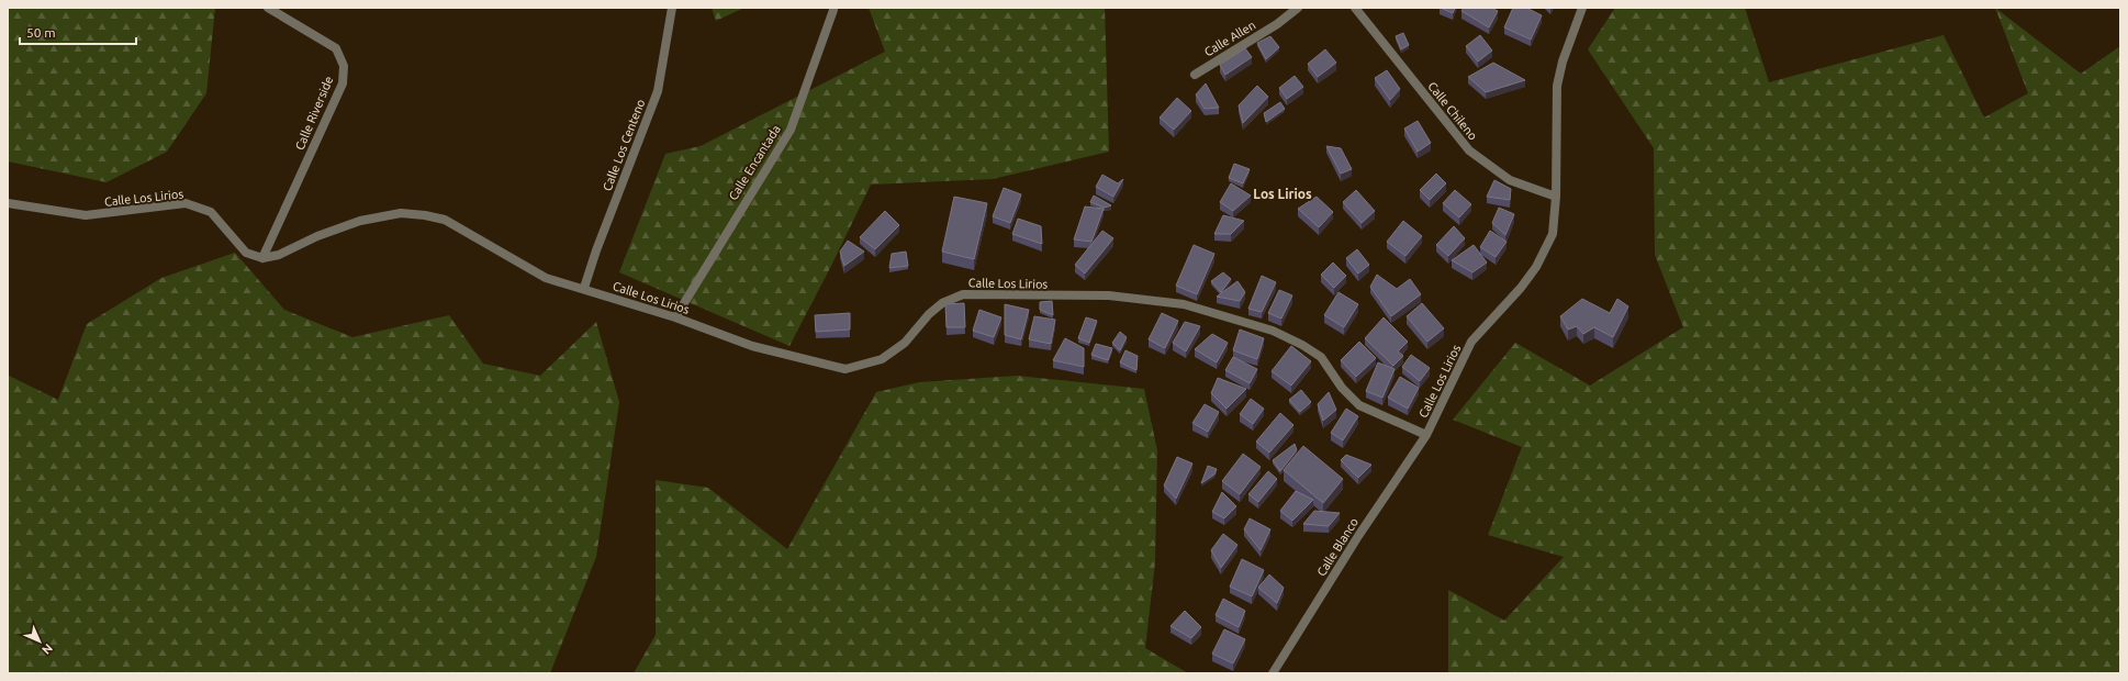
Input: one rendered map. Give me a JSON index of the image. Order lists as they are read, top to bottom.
{
  "streets": {
    "street": [
      "Calle Allen",
      "Calle Chileno",
      "Calle Riverside",
      "Calle Los Centeno",
      "Calle Encantada",
      "Calle Los Lirios",
      "Calle Blanco"
    ]
  },
  "crossings": [
    ["Calle Chileno", "Calle Los Lirios"],
    ["Calle Riverside", "Calle Los Lirios"],
    ["Calle Los Centeno", "Calle Los Lirios"],
    ["Calle Encantada", "Calle Los Lirios"],
    ["Calle Los Lirios", "Calle Blanco"]
  ],
  "districts": ["Los Lirios"],
  "scale_bar": "50 m",
  "north": "bottom right"
}
